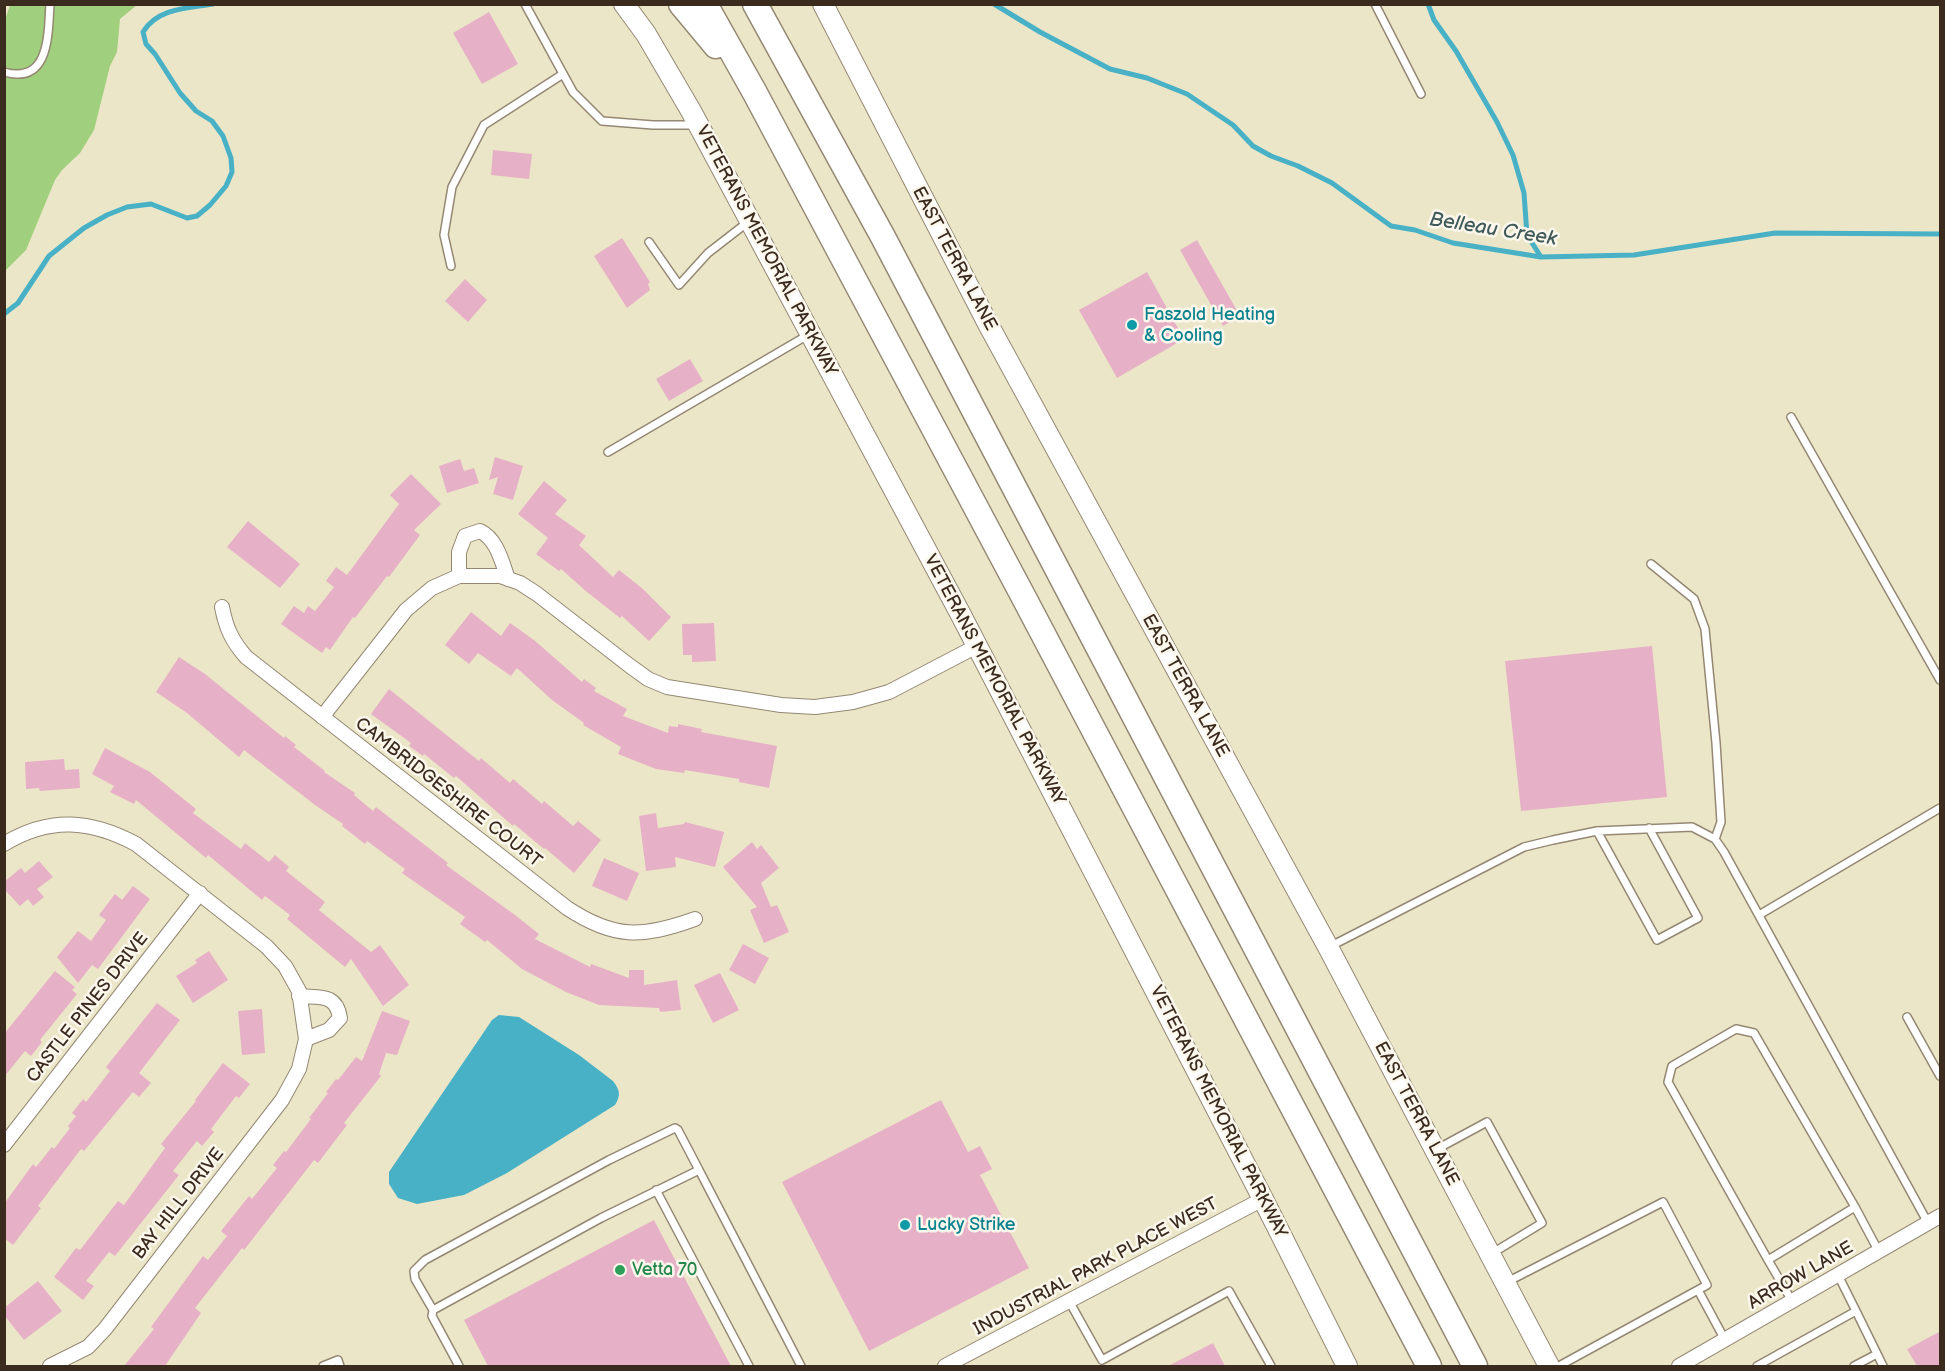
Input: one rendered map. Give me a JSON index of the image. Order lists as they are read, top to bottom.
{
  "streets": {
    "street": [
      "VETERANS MEMORIAL PARKWAY",
      "EAST TERRA LANE",
      "CAMBRIDGESHIRE COURT",
      "CASTLE PINES DRIVE",
      "BAY HILL DRIVE",
      "INDUSTRIAL PARK PLACE WEST",
      "ARROW LANE"
    ]
  },
  "crossings": [
    ["VETERANS MEMORIAL PARKWAY", "INDUSTRIAL PARK PLACE WEST"],
    ["CASTLE PINES DRIVE", "BAY HILL DRIVE"]
  ],
  "water": ["Belleau Creek"],
  "places": ["Faszold Heating & Cooling", "Lucky Strike", "Vetta 70"]
}
